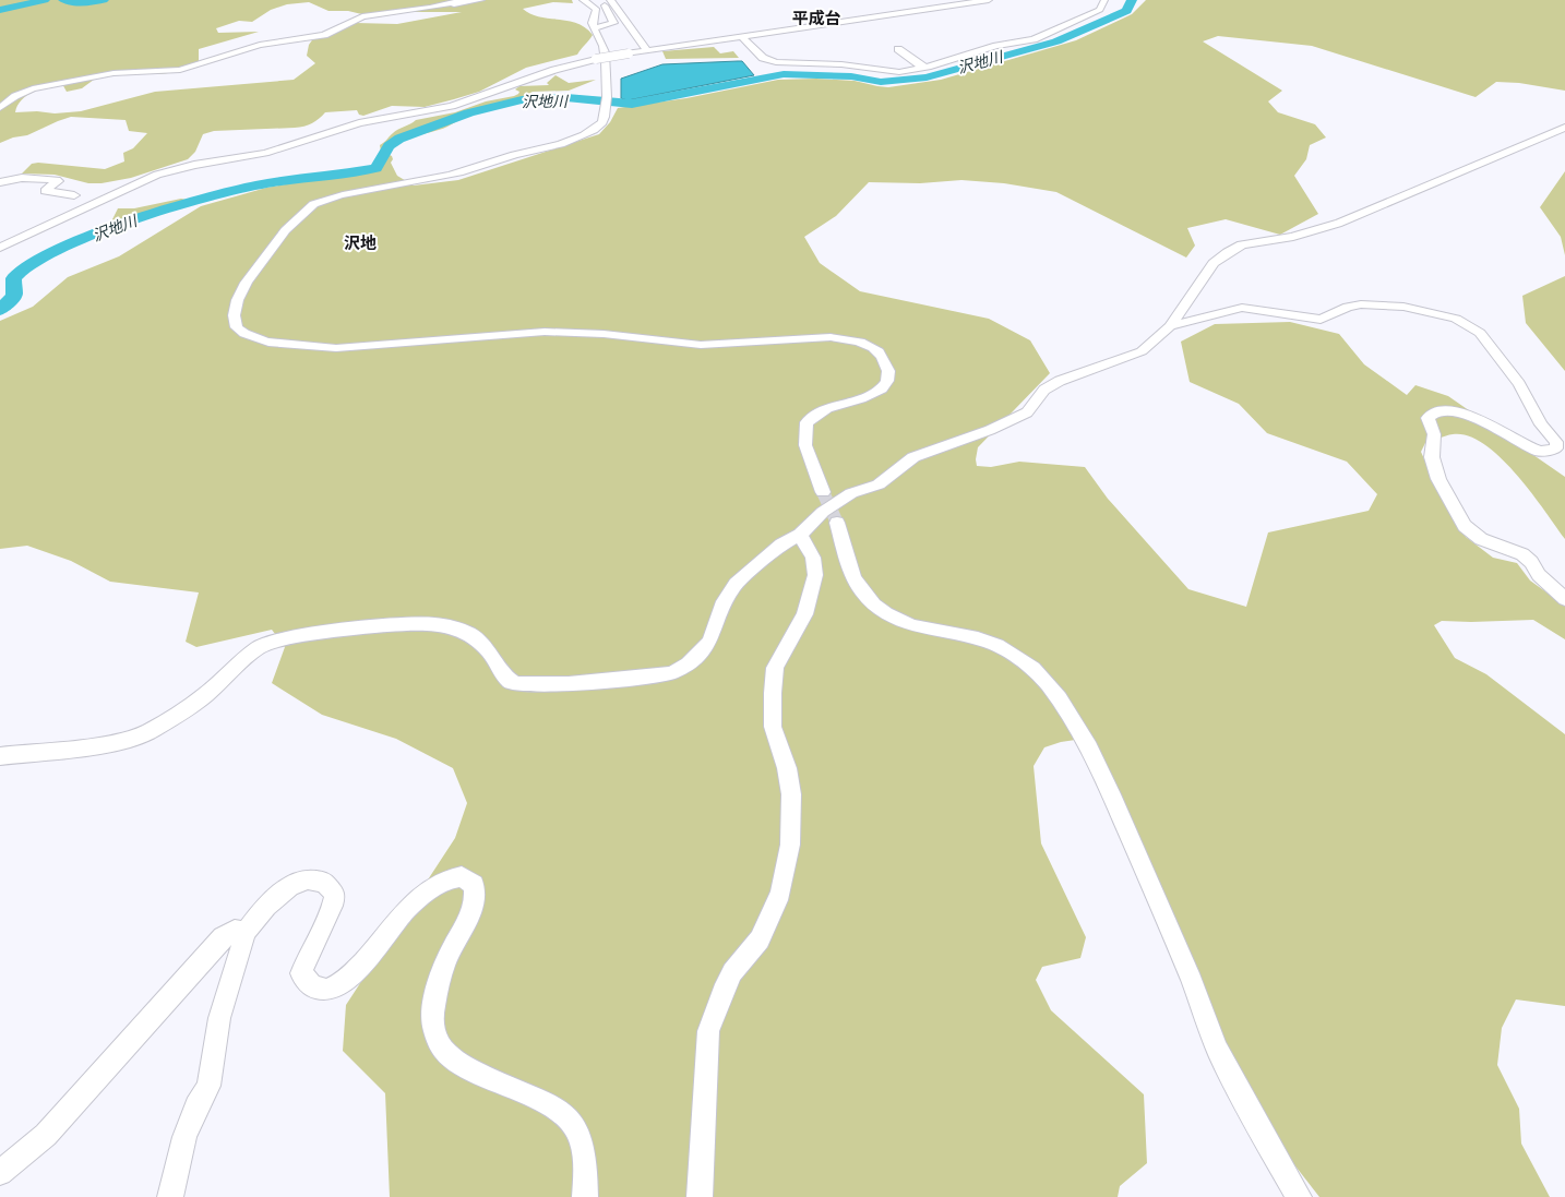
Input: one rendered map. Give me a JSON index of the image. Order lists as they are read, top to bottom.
{
  "districts": ["平成台", "沢地"],
  "water": ["沢地川"]
}
